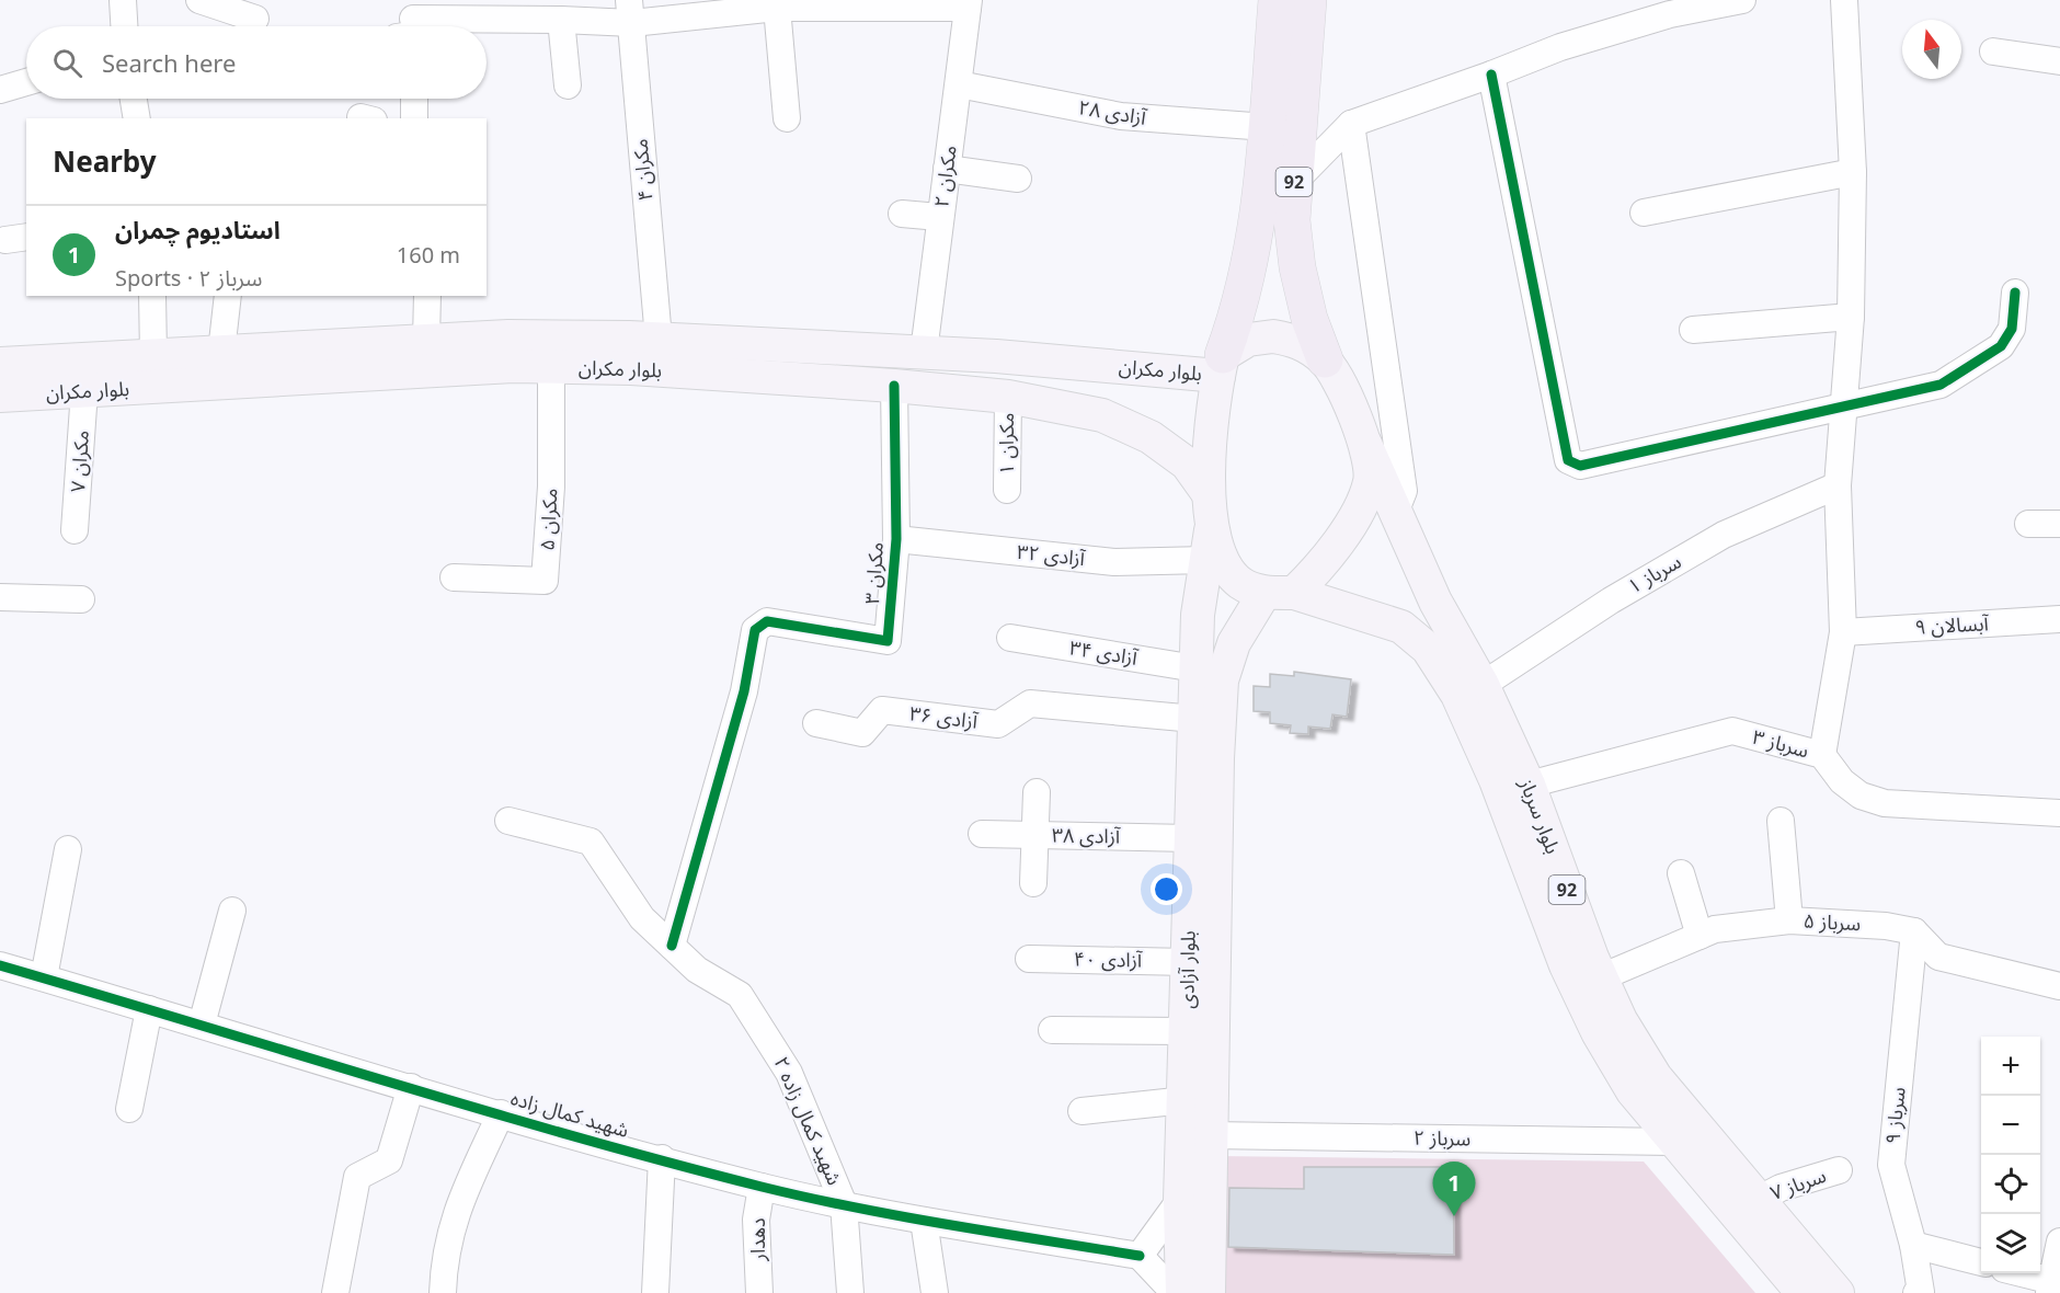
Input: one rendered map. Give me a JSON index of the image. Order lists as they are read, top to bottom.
{
  "streets": {
    "highway": ["92"],
    "main road": ["بلوار مکران", "بلوار سرباز", "بلوار آزادی"],
    "street": [
      "آزادی ۲۸",
      "مکران ۴",
      "مکران ۲",
      "مکران ۱",
      "مکران ۷",
      "مکران ۵",
      "آزادی ۳۲",
      "مکران ۳",
      "سرباز ۱",
      "آبسالان ۹",
      "آزادی ۳۴",
      "آزادی ۳۶",
      "سرباز ۳",
      "آزادی ۳۸",
      "سرباز ۵",
      "آزادی ۴۰",
      "شهید کمال زاده",
      "سرباز ۹",
      "شهید کمال زاده ۲",
      "سرباز ۲",
      "سرباز ۷",
      "دهدار"
    ]
  },
  "crossings": [
    ["آزادی ۲۸", "مکران ۲"],
    ["آزادی ۲۸", "92"],
    ["مکران ۴", "بلوار مکران"],
    ["مکران ۲", "بلوار مکران"],
    ["92", "بلوار مکران"],
    ["92", "آزادی ۳۲"],
    ["92", "بلوار سرباز"],
    ["92", "بلوار آزادی"],
    ["بلوار مکران", "مکران ۱"],
    ["بلوار مکران", "مکران ۷"],
    ["بلوار مکران", "مکران ۵"],
    ["بلوار مکران", "آزادی ۳۲"],
    ["بلوار مکران", "مکران ۳"],
    ["بلوار مکران", "بلوار سرباز"],
    ["بلوار مکران", "بلوار آزادی"],
    ["آزادی ۳۲", "مکران ۳"],
    ["آزادی ۳۲", "بلوار سرباز"],
    ["آزادی ۳۲", "بلوار آزادی"],
    ["مکران ۳", "شهید کمال زاده ۲"],
    ["سرباز ۱", "بلوار سرباز"],
    ["آزادی ۳۴", "بلوار آزادی"],
    ["آزادی ۳۶", "بلوار آزادی"],
    ["سرباز ۳", "بلوار سرباز"],
    ["بلوار سرباز", "سرباز ۵"],
    ["بلوار سرباز", "بلوار آزادی"],
    ["بلوار سرباز", "سرباز ۲"],
    ["بلوار سرباز", "سرباز ۷"],
    ["آزادی ۳۸", "بلوار آزادی"],
    ["سرباز ۵", "سرباز ۹"],
    ["آزادی ۴۰", "بلوار آزادی"],
    ["بلوار آزادی", "سرباز ۲"],
    ["شهید کمال زاده", "شهید کمال زاده ۲"],
    ["شهید کمال زاده", "دهدار"]
  ],
  "north": "top",
  "page": {
    "search": "Search here",
    "heading": "Nearby",
    "list": [
      {
        "mark": "1",
        "name": "استادیوم چمران",
        "note": "Sports · سرباز ۲",
        "value": "160 m"
      }
    ],
    "map_buttons": ["+", "−"],
    "pins": "1"
  }
}
